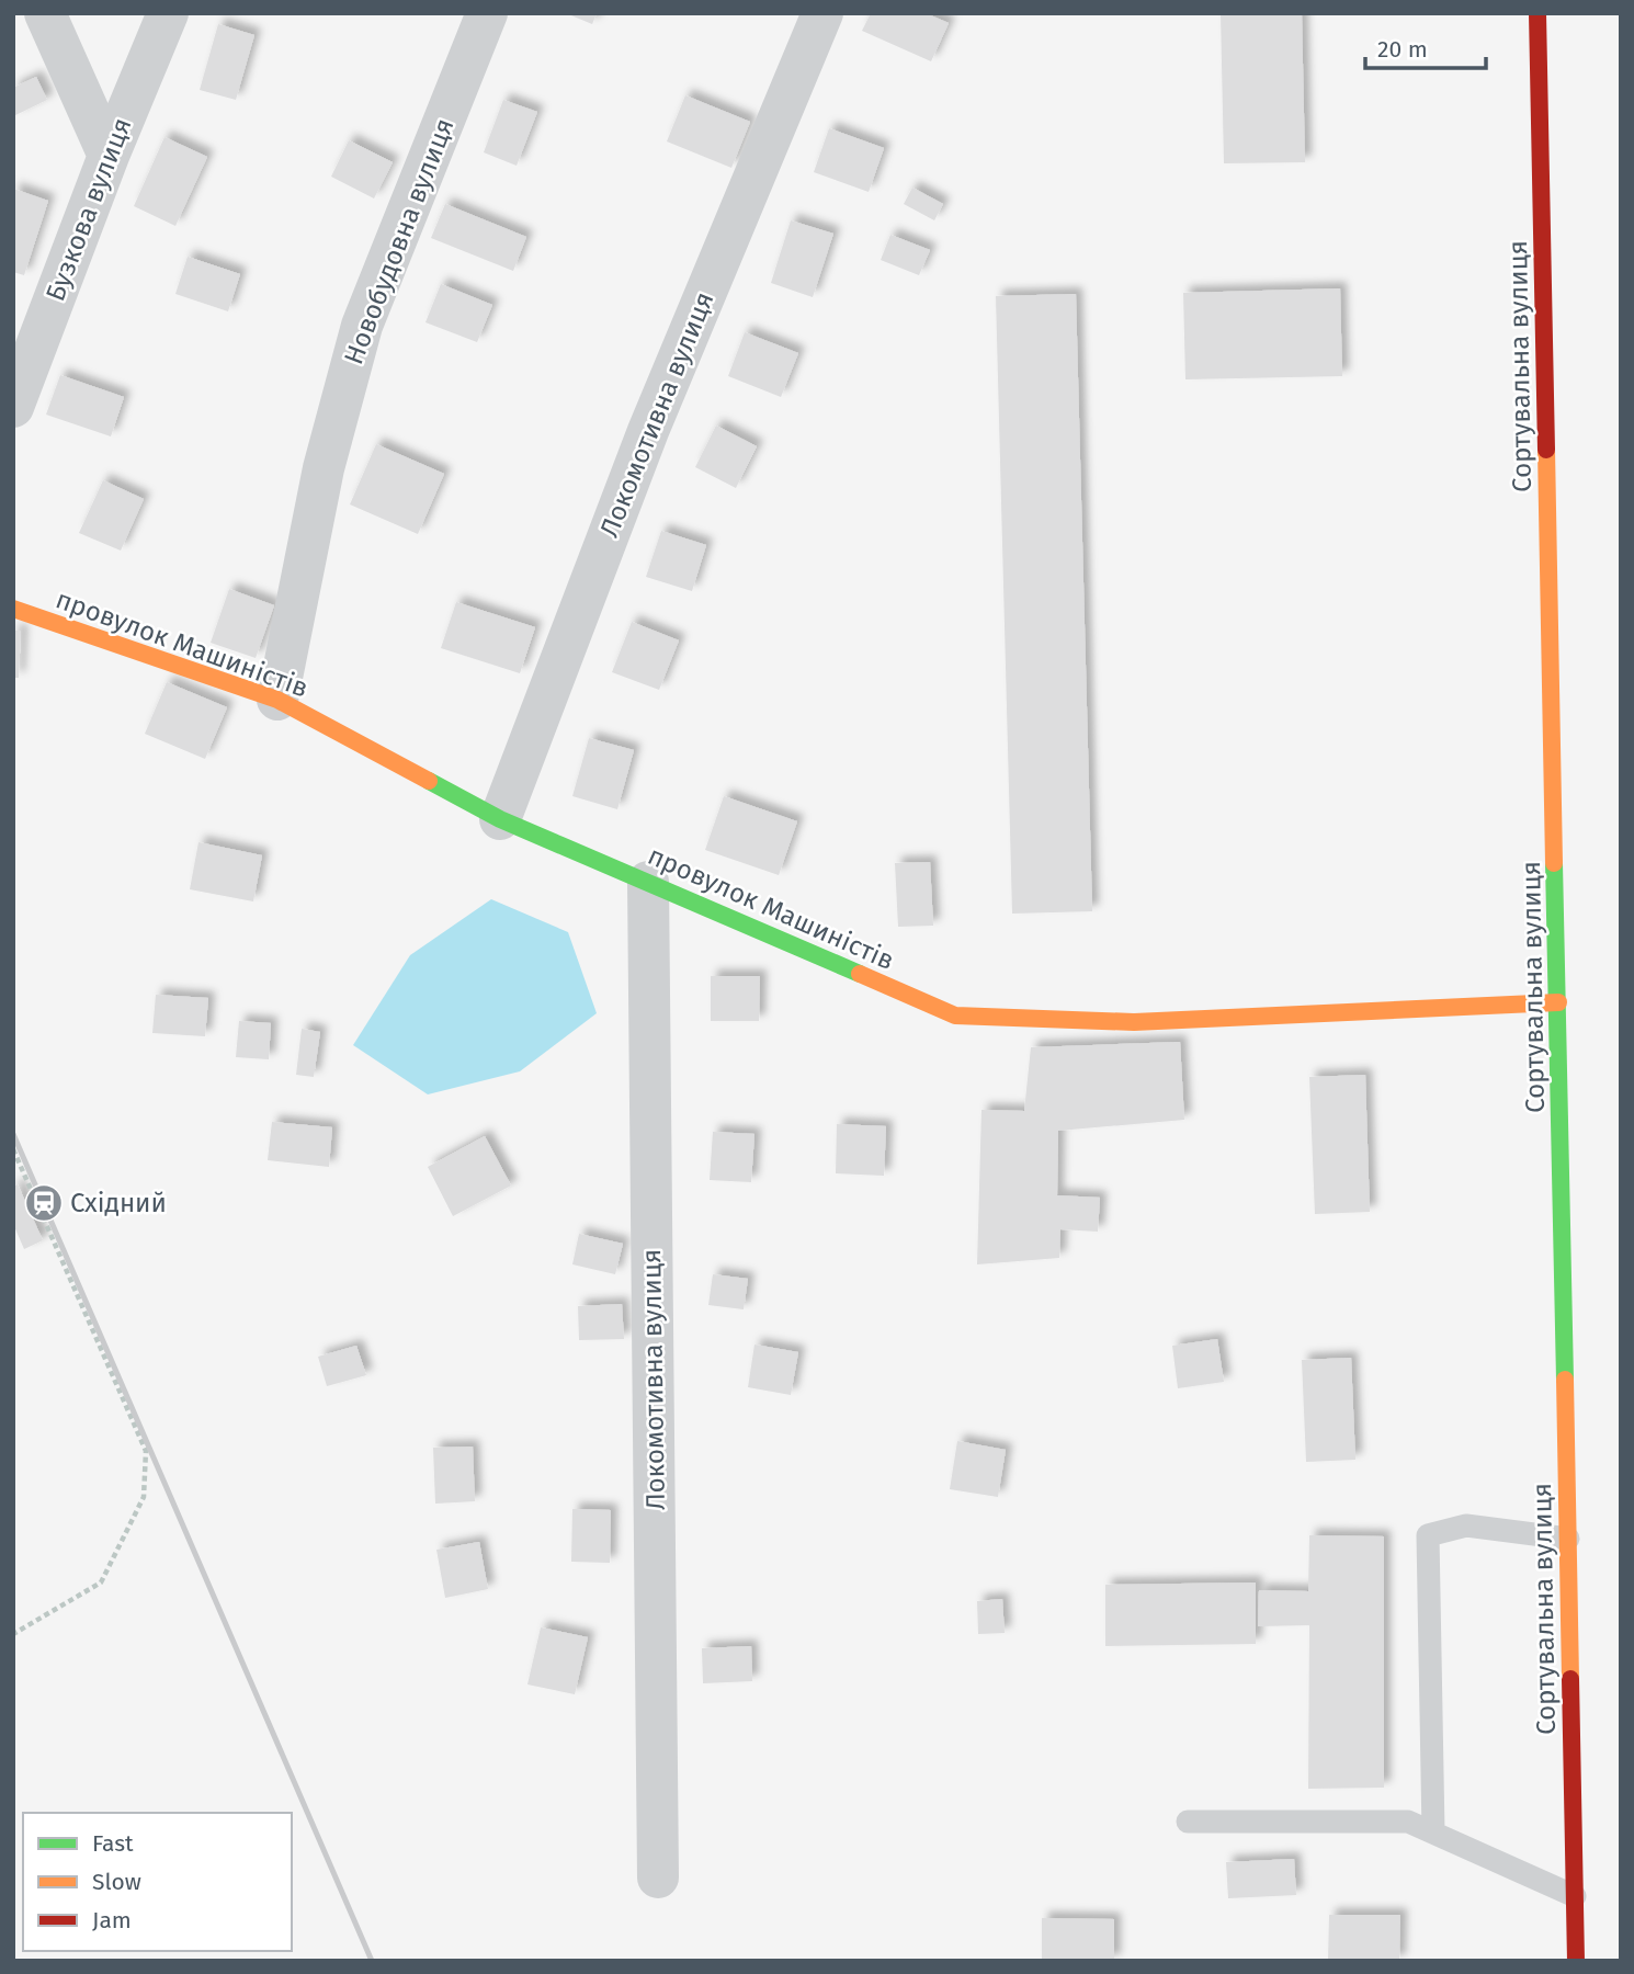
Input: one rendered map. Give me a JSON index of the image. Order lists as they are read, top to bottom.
{
  "streets": {
    "street": [
      "Бузкова вулиця",
      "Новобудовна вулиця",
      "Сортувальна вулиця",
      "Локомотивна вулиця",
      "провулок Машиністів"
    ]
  },
  "crossings": [
    ["Новобудовна вулиця", "провулок Машиністів"],
    ["Сортувальна вулиця", "провулок Машиністів"],
    ["Локомотивна вулиця", "провулок Машиністів"]
  ],
  "places": {
    "station": ["Східний"]
  },
  "legend": ["Fast", "Slow", "Jam"],
  "scale_bar": "20 m"
}
